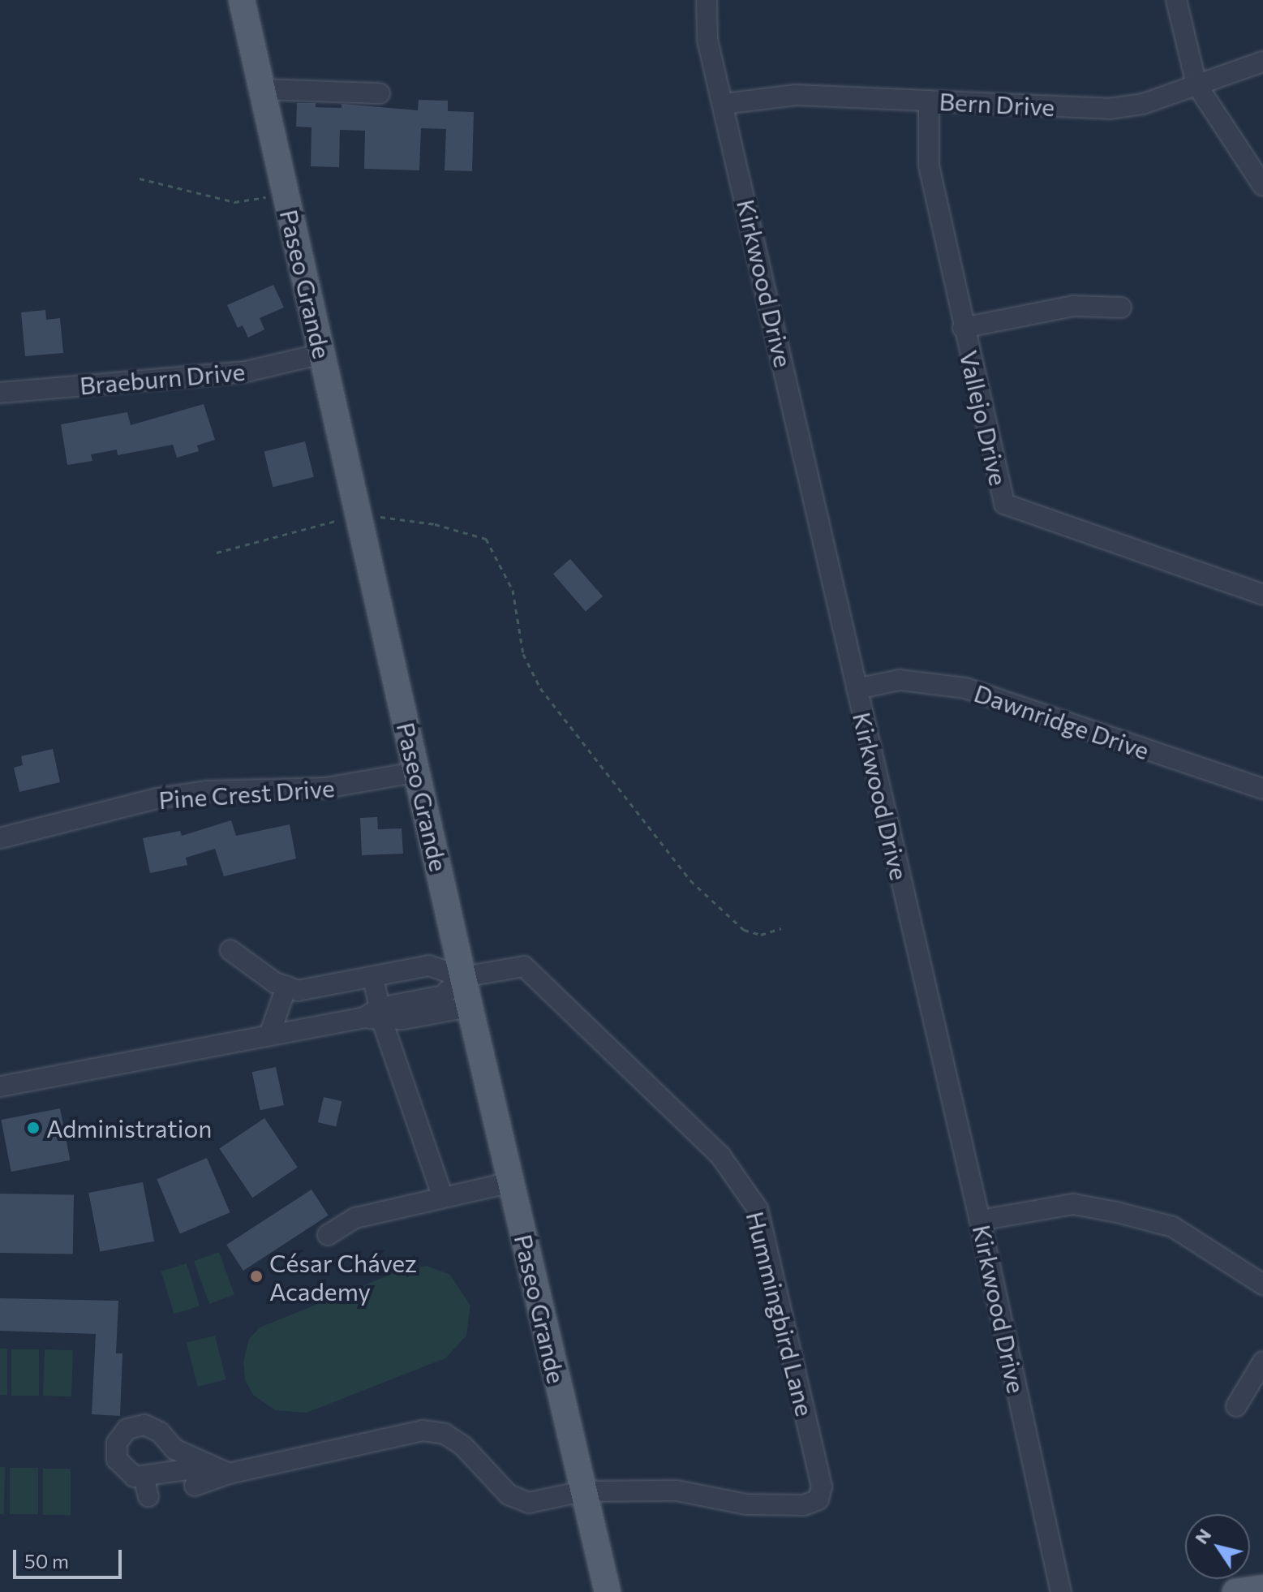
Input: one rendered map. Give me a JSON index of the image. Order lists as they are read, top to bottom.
{
  "streets": {
    "main road": ["Paseo Grande"],
    "street": [
      "Bern Drive",
      "Kirkwood Drive",
      "Braeburn Drive",
      "Vallejo Drive",
      "Dawnridge Drive",
      "Pine Crest Drive",
      "Hummingbird Lane"
    ]
  },
  "crossings": [
    ["Bern Drive", "Kirkwood Drive"],
    ["Bern Drive", "Vallejo Drive"],
    ["Kirkwood Drive", "Dawnridge Drive"],
    ["Paseo Grande", "Braeburn Drive"],
    ["Paseo Grande", "Pine Crest Drive"],
    ["Paseo Grande", "Hummingbird Lane"]
  ],
  "places": ["Administration", "César Chávez Academy"],
  "scale_bar": "50 m",
  "north": "top left"
}
